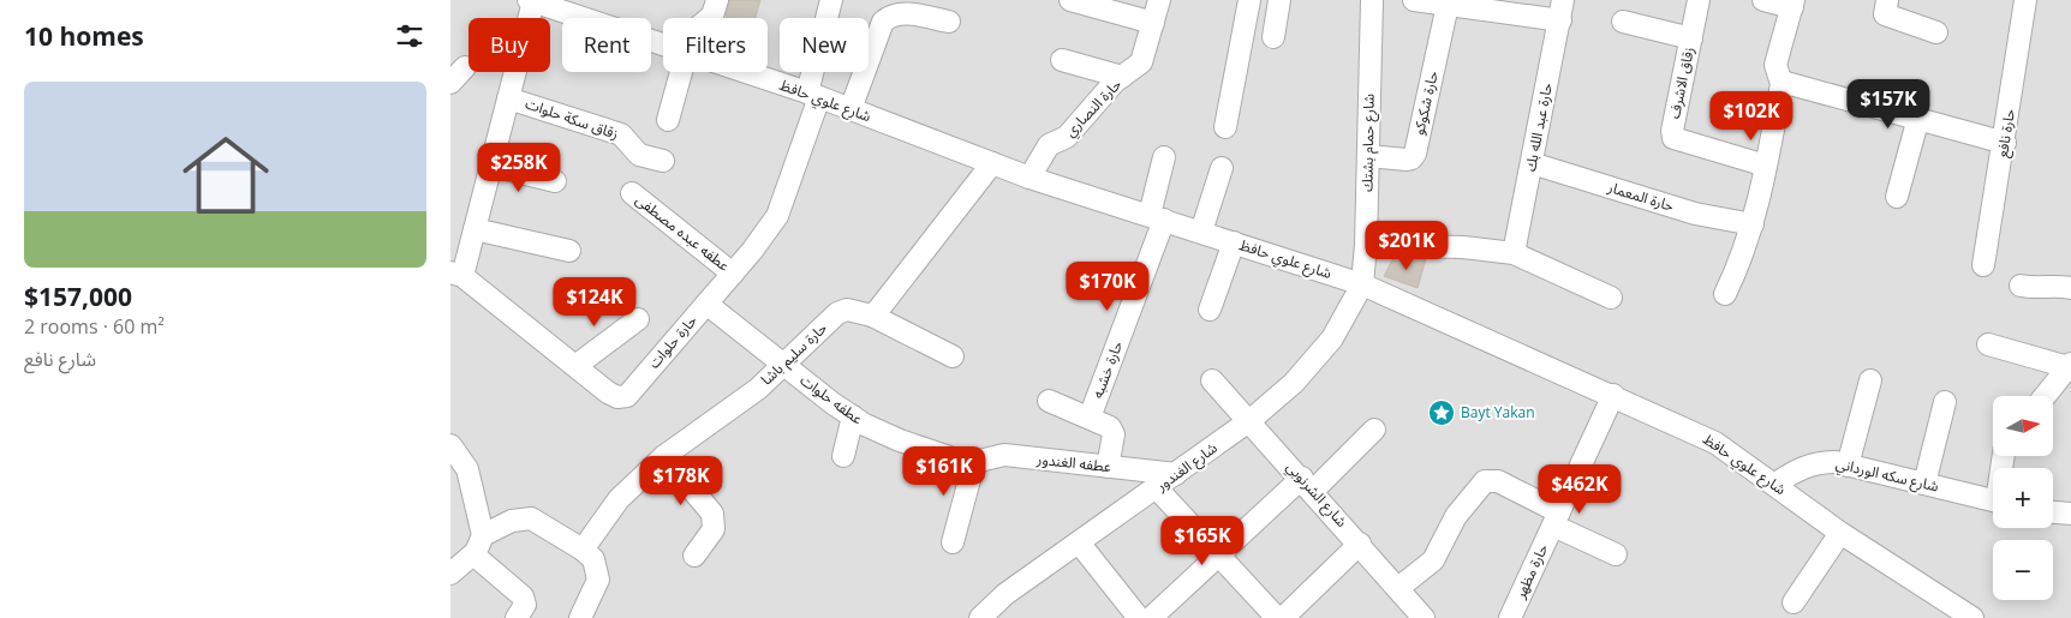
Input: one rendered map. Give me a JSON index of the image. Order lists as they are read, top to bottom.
{
  "streets": {
    "street": [
      "زقاق الاشرف",
      "شارع علوي حافظ",
      "حارة شكوكو",
      "حارة النصاري",
      "زقاق سكة حلوات",
      "حارة عبد الله بك",
      "حارة نافع",
      "شارع حمام بشتك",
      "حارة المعمار",
      "عطفه عبده مصطفى",
      "حارة حلوات",
      "حارة سليم باشا",
      "حارة خشبه",
      "عطفه حلوات",
      "عطفه الغندور",
      "شارع الغندور",
      "شارع سكه الورداني",
      "شارع الشرنوبي",
      "حارة مظهر"
    ]
  },
  "crossings": [
    ["شارع علوي حافظ", "حارة النصاري"],
    ["شارع علوي حافظ", "شارع حمام بشتك"],
    ["شارع علوي حافظ", "حارة حلوات"],
    ["شارع علوي حافظ", "حارة خشبه"],
    ["شارع علوي حافظ", "شارع الغندور"],
    ["شارع علوي حافظ", "شارع سكه الورداني"],
    ["شارع علوي حافظ", "حارة مظهر"],
    ["حارة شكوكو", "شارع حمام بشتك"],
    ["حارة عبد الله بك", "حارة المعمار"],
    ["شارع حمام بشتك", "شارع الغندور"],
    ["عطفه عبده مصطفى", "حارة حلوات"],
    ["حارة حلوات", "عطفه حلوات"],
    ["حارة سليم باشا", "عطفه حلوات"],
    ["عطفه حلوات", "عطفه الغندور"],
    ["عطفه الغندور", "شارع الغندور"],
    ["شارع الغندور", "شارع الشرنوبي"]
  ],
  "places": {
    "place": ["Bayt Yakan"]
  },
  "north": "right",
  "page": {
    "heading": "10 homes",
    "chip": [
      "Buy",
      "Rent",
      "Filters",
      "New"
    ],
    "list": [
      {
        "name": "$157,000",
        "note": "2 rooms · 60 m² · شارع نافع"
      }
    ],
    "price": [
      "$157K",
      "$102K",
      "$258K",
      "$201K",
      "$170K",
      "$124K",
      "$161K",
      "$178K",
      "$462K",
      "$165K"
    ],
    "map_buttons": ["+", "−"]
  }
}
